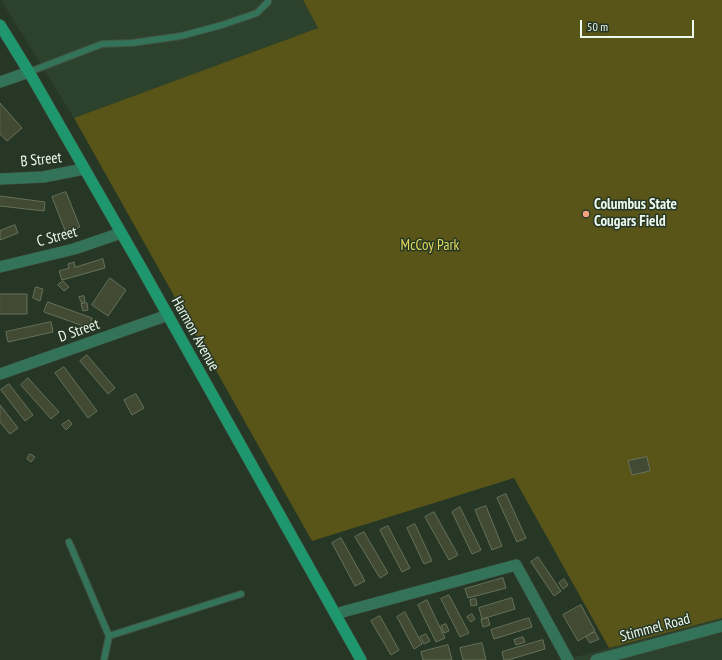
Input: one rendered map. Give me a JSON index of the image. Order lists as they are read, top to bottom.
{
  "streets": {
    "main road": ["Harmon Avenue"],
    "street": [
      "B Street",
      "C Street",
      "D Street",
      "Stimmel Road"
    ]
  },
  "crossings": [
    ["B Street", "Harmon Avenue"],
    ["C Street", "Harmon Avenue"],
    ["D Street", "Harmon Avenue"]
  ],
  "parks": ["McCoy Park"],
  "places": ["Columbus State Cougars Field"],
  "scale_bar": "50 m"
}
